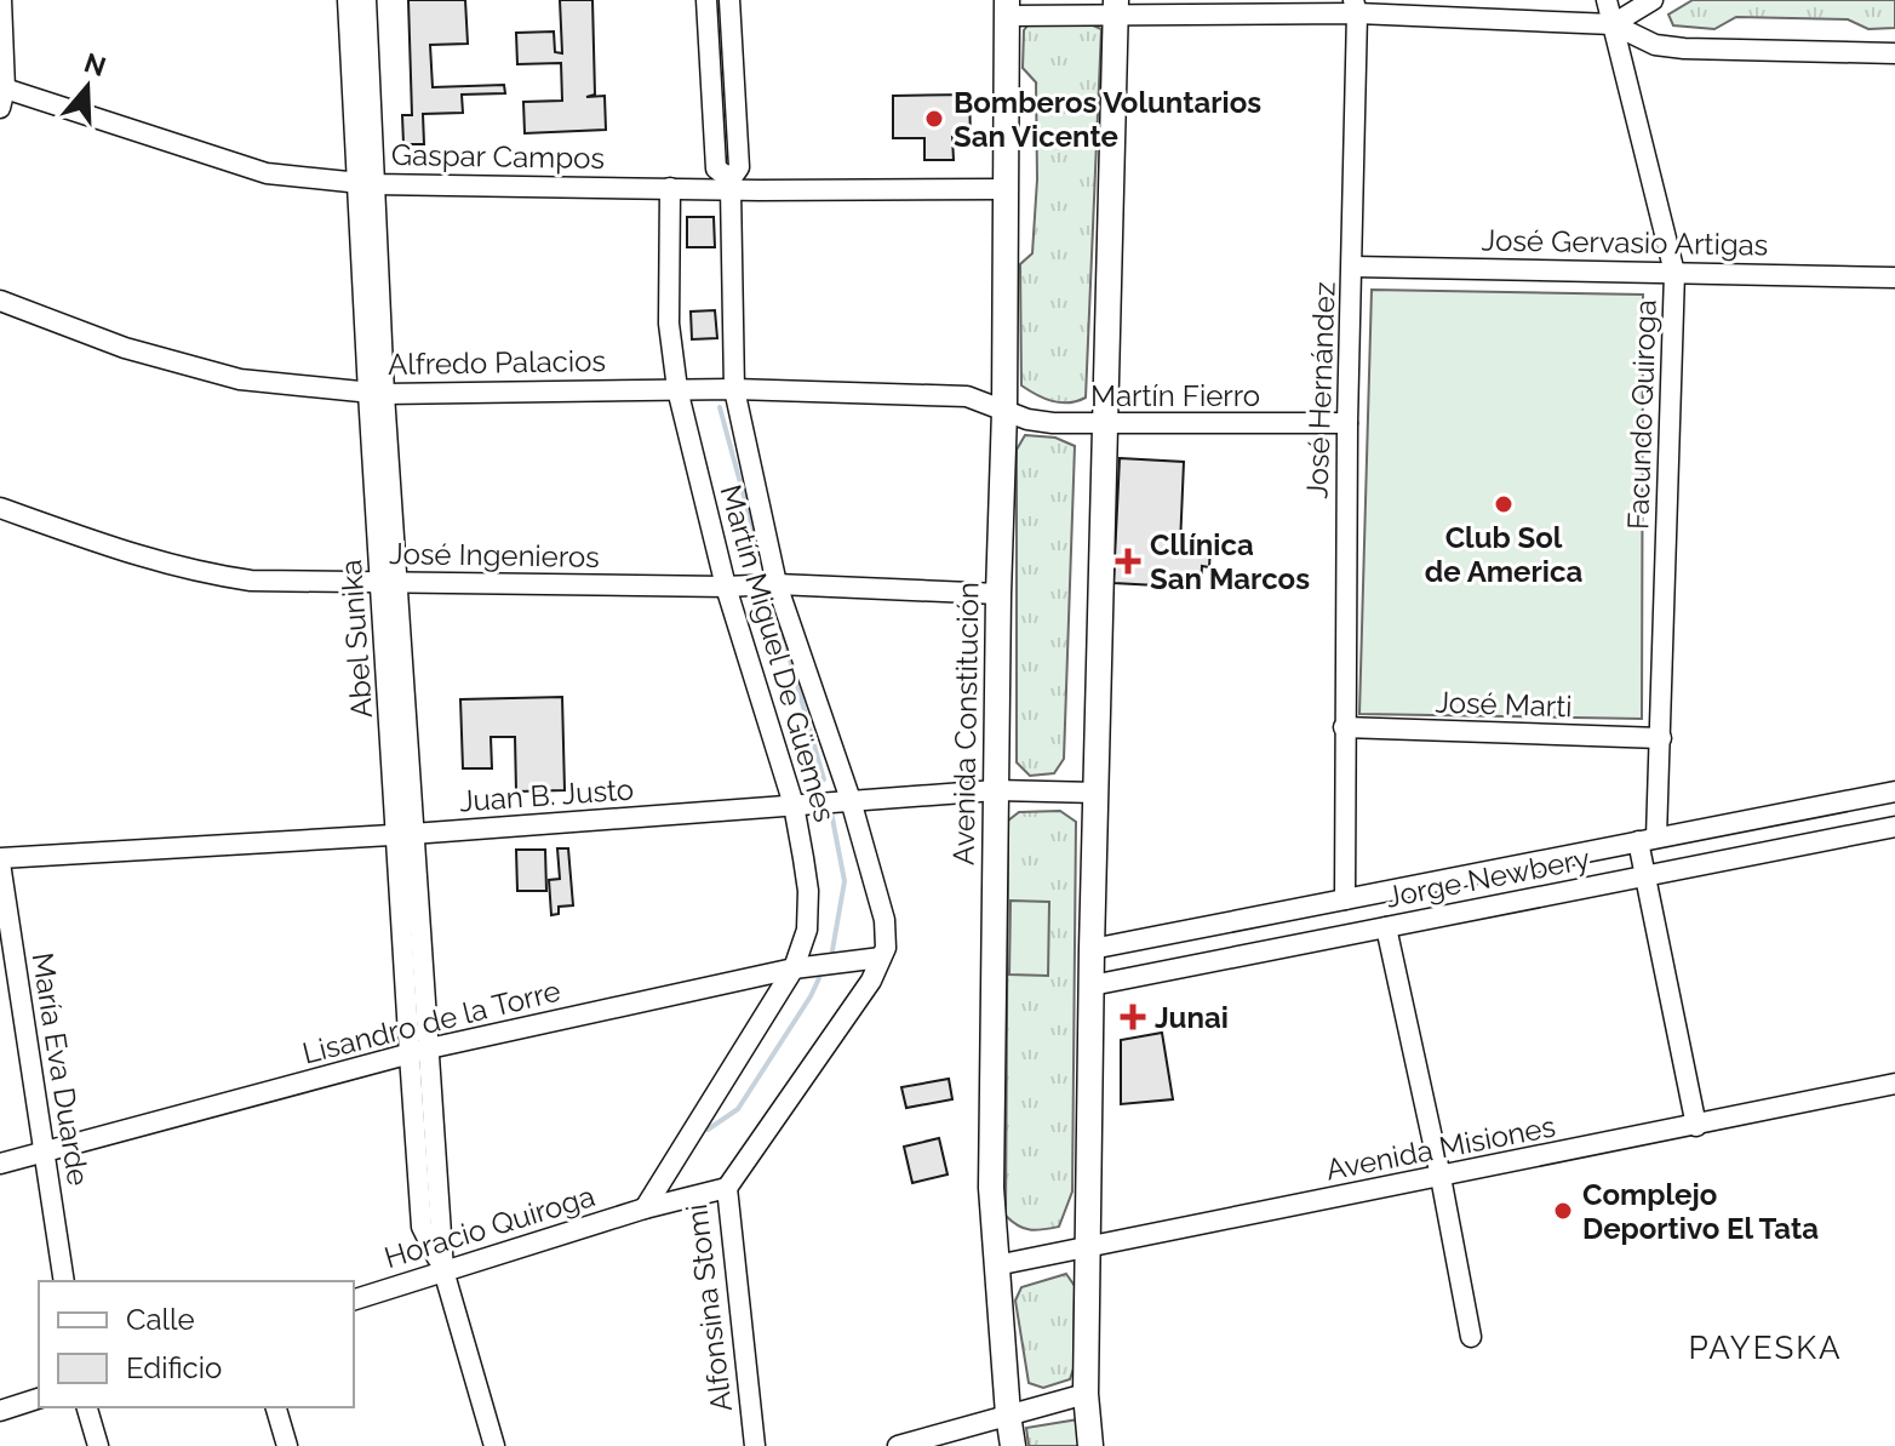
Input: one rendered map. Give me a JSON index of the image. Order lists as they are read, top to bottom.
{
  "streets": {
    "main road": ["Avenida Constitución"],
    "street": [
      "Gaspar Campos",
      "José Gervasio Artigas",
      "Alfredo Palacios",
      "José Hernández",
      "Martín Fierro",
      "Facundo Quiroga",
      "José Ingenieros",
      "Abel Sunika",
      "Martín Miguel De Güemes",
      "José Marti",
      "Juan B. Justo",
      "Jorge Newbery",
      "Lisandro de la Torre",
      "María Eva Duarde",
      "Avenida Misiones",
      "Horacio Quiroga",
      "Alfonsina Stomi"
    ]
  },
  "crossings": [
    ["Gaspar Campos", "Abel Sunika"],
    ["Gaspar Campos", "Martín Miguel De Güemes"],
    ["Gaspar Campos", "Avenida Constitución"],
    ["José Gervasio Artigas", "José Hernández"],
    ["José Gervasio Artigas", "Facundo Quiroga"],
    ["Alfredo Palacios", "Martín Fierro"],
    ["Alfredo Palacios", "Abel Sunika"],
    ["Alfredo Palacios", "Martín Miguel De Güemes"],
    ["Alfredo Palacios", "Avenida Constitución"],
    ["José Hernández", "Martín Fierro"],
    ["José Hernández", "José Marti"],
    ["José Hernández", "Jorge Newbery"],
    ["Martín Fierro", "Avenida Constitución"],
    ["Facundo Quiroga", "José Marti"],
    ["Facundo Quiroga", "Jorge Newbery"],
    ["Facundo Quiroga", "Avenida Misiones"],
    ["José Ingenieros", "Abel Sunika"],
    ["José Ingenieros", "Martín Miguel De Güemes"],
    ["José Ingenieros", "Avenida Constitución"],
    ["Abel Sunika", "Juan B. Justo"],
    ["Abel Sunika", "Lisandro de la Torre"],
    ["Abel Sunika", "Horacio Quiroga"],
    ["Martín Miguel De Güemes", "Juan B. Justo"],
    ["Martín Miguel De Güemes", "Lisandro de la Torre"],
    ["Martín Miguel De Güemes", "Horacio Quiroga"],
    ["Martín Miguel De Güemes", "Alfonsina Stomi"],
    ["Avenida Constitución", "Juan B. Justo"],
    ["Avenida Constitución", "Avenida Misiones"],
    ["Juan B. Justo", "María Eva Duarde"],
    ["Lisandro de la Torre", "María Eva Duarde"],
    ["Horacio Quiroga", "Alfonsina Stomi"]
  ],
  "districts": ["PAYESKA"],
  "places": {
    "other": ["Bomberos Voluntarios San Vicente", "Club Sol de America", "Complejo Deportivo El Tata"],
    "health": ["Cllínica San Marcos", "Junai"]
  },
  "legend": ["Calle", "Edificio"],
  "north": "top"
}
